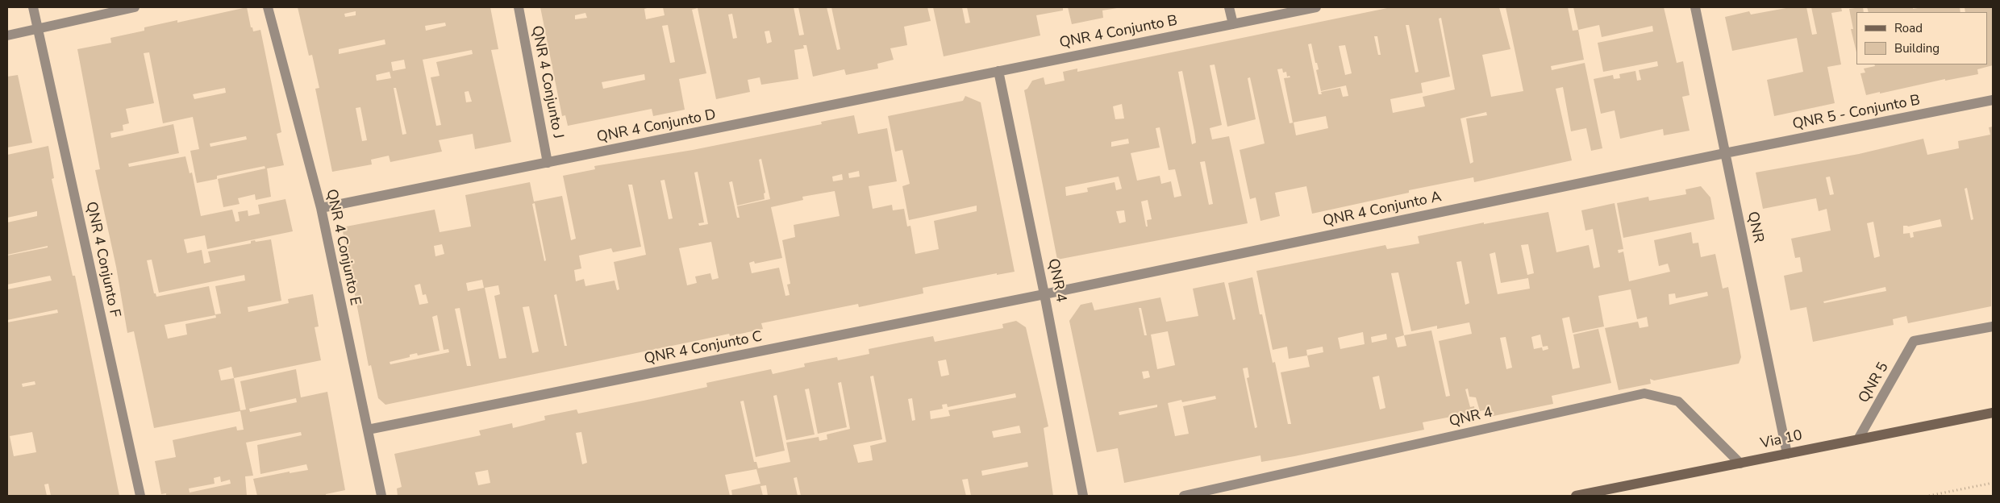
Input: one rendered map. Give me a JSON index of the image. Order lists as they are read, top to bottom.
{
  "streets": {
    "main road": ["Via 10"],
    "street": [
      "QNR 4 Conjunto B",
      "QNR 4 Conjunto J",
      "QNR 5 - Conjunto B",
      "QNR 4 Conjunto D",
      "QNR 4 Conjunto A",
      "QNR",
      "QNR 4 Conjunto E",
      "QNR 4 Conjunto F",
      "QNR 4",
      "QNR 4 Conjunto C",
      "QNR 5"
    ]
  },
  "crossings": [
    ["QNR 4 Conjunto B", "QNR 4 Conjunto D"],
    ["QNR 4 Conjunto B", "QNR 4"],
    ["QNR 4 Conjunto J", "QNR 4 Conjunto D"],
    ["QNR 5 - Conjunto B", "QNR 4 Conjunto A"],
    ["QNR 5 - Conjunto B", "QNR"],
    ["QNR 4 Conjunto D", "QNR 4 Conjunto E"],
    ["QNR 4 Conjunto D", "QNR 4"],
    ["QNR 4 Conjunto A", "QNR"],
    ["QNR 4 Conjunto A", "QNR 4"],
    ["QNR 4 Conjunto A", "QNR 4 Conjunto C"],
    ["QNR", "Via 10"],
    ["QNR 4 Conjunto E", "QNR 4 Conjunto C"],
    ["QNR 4", "QNR 4 Conjunto C"],
    ["QNR 4", "Via 10"],
    ["QNR 5", "Via 10"]
  ],
  "legend": ["Road", "Building"]
}
